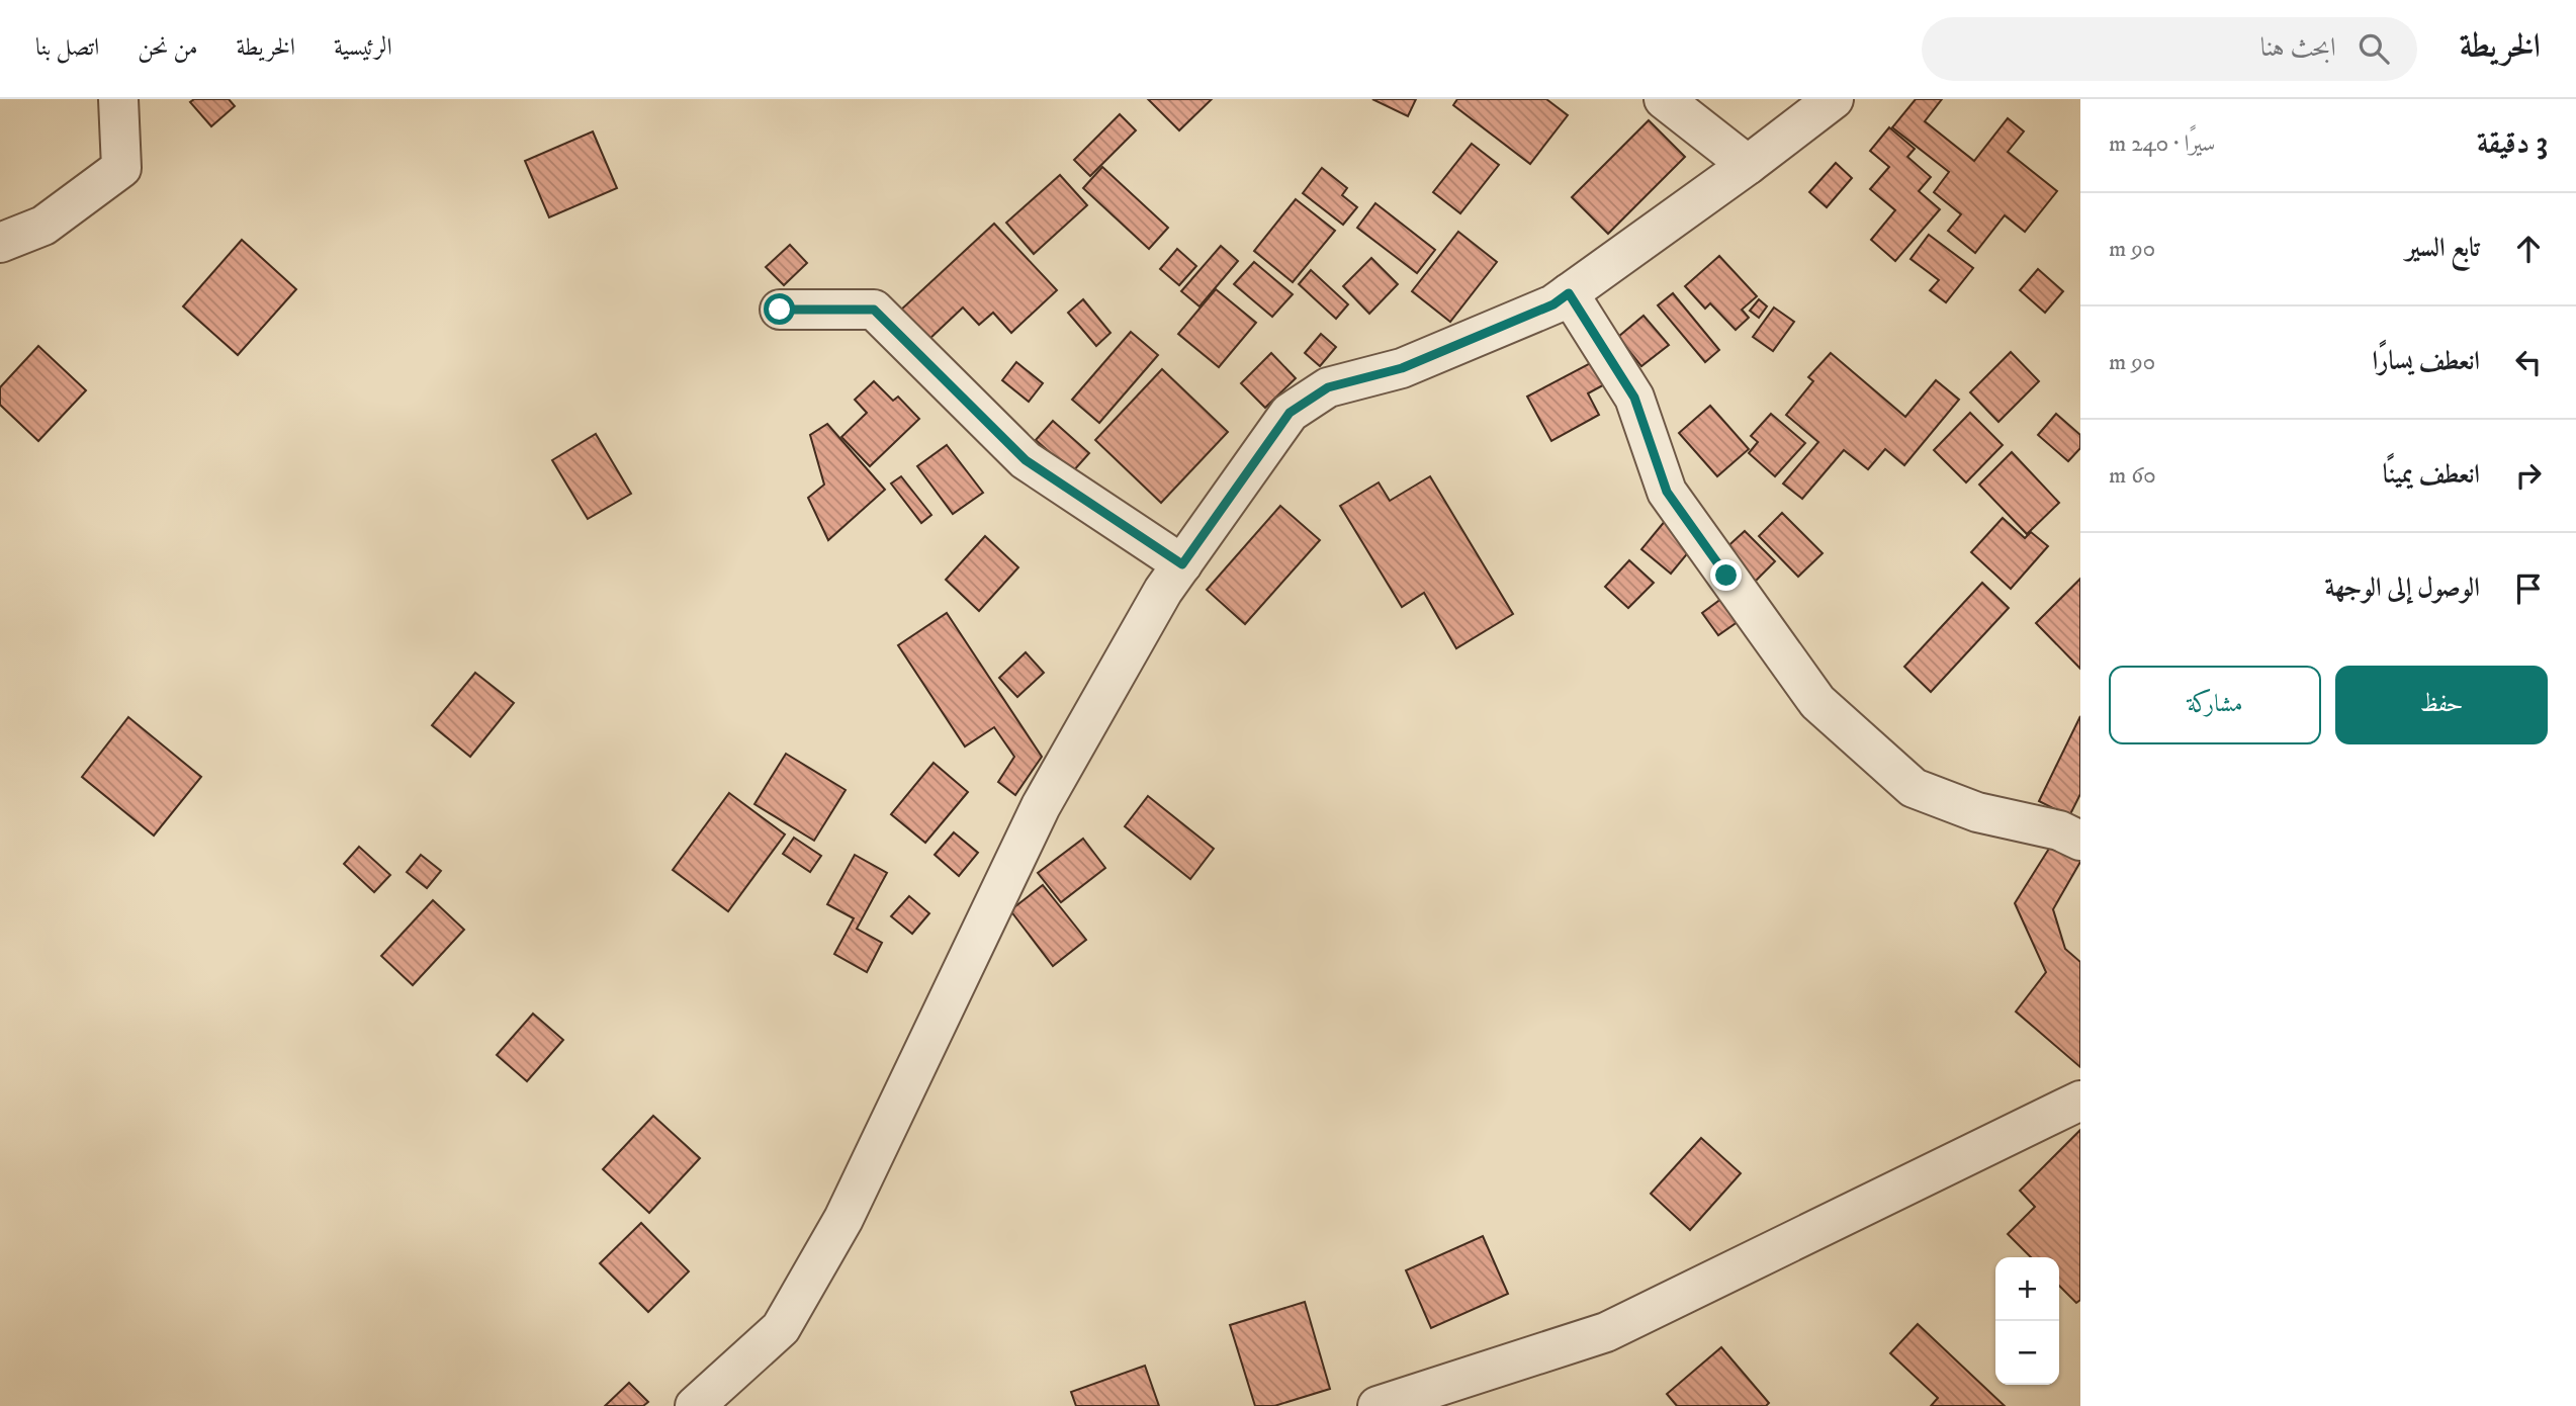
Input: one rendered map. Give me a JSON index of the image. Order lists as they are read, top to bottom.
{
  "page": {
    "header": "الخريطة",
    "search": "ابحث هنا",
    "nav": [
      "الرئيسية",
      "الخريطة",
      "من نحن",
      "اتصل بنا"
    ],
    "heading": ["3 دقيقة", "سيرًا · 240 m"],
    "list": [
      ["تابع السير", "90 m"],
      ["انعطف يسارًا", "90 m"],
      ["انعطف يمينًا", "60 m"],
      "الوصول إلى الوجهة"
    ],
    "buttons": ["حفظ", "مشاركة"],
    "map_buttons": ["+", "−"]
  }
}
